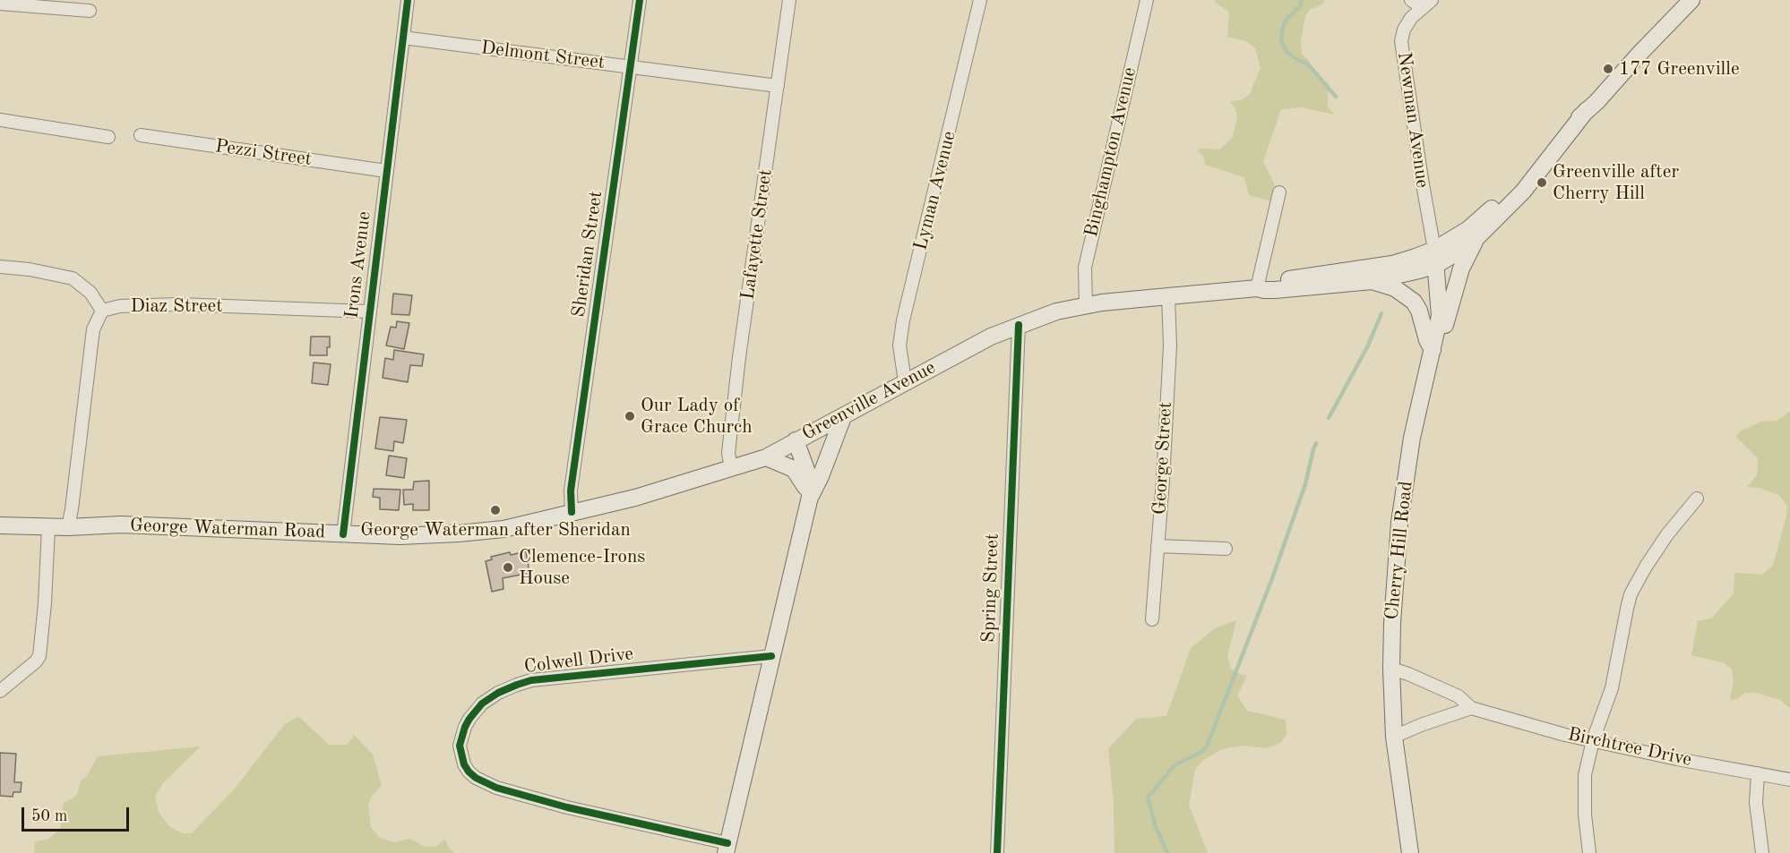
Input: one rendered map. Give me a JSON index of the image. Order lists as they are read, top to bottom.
{
  "streets": {
    "main road": ["Greenville Avenue", "George Waterman Road", "Cherry Hill Road"],
    "street": [
      "Delmont Street",
      "Newman Avenue",
      "Binghampton Avenue",
      "Pezzi Street",
      "Lyman Avenue",
      "Lafayette Street",
      "Sheridan Street",
      "Irons Avenue",
      "Diaz Street",
      "George Street",
      "Spring Street",
      "Colwell Drive",
      "Birchtree Drive"
    ]
  },
  "crossings": [
    ["Delmont Street", "Lafayette Street"],
    ["Delmont Street", "Sheridan Street"],
    ["Delmont Street", "Irons Avenue"],
    ["Newman Avenue", "Greenville Avenue"],
    ["Newman Avenue", "Cherry Hill Road"],
    ["Binghampton Avenue", "Greenville Avenue"],
    ["Pezzi Street", "Irons Avenue"],
    ["Lyman Avenue", "Greenville Avenue"],
    ["Lafayette Street", "George Waterman Road"],
    ["Sheridan Street", "George Waterman Road"],
    ["Irons Avenue", "Diaz Street"],
    ["Irons Avenue", "George Waterman Road"],
    ["Greenville Avenue", "George Street"],
    ["Greenville Avenue", "George Waterman Road"],
    ["Greenville Avenue", "Cherry Hill Road"],
    ["Greenville Avenue", "Spring Street"],
    ["Greenville Avenue", "Colwell Drive"],
    ["Cherry Hill Road", "Birchtree Drive"]
  ],
  "places": [
    "177 Greenville",
    "Greenville after Cherry Hill",
    "Our Lady of Grace Church",
    "George Waterman after Sheridan",
    "Clemence-Irons House"
  ],
  "scale_bar": "50 m"
}
